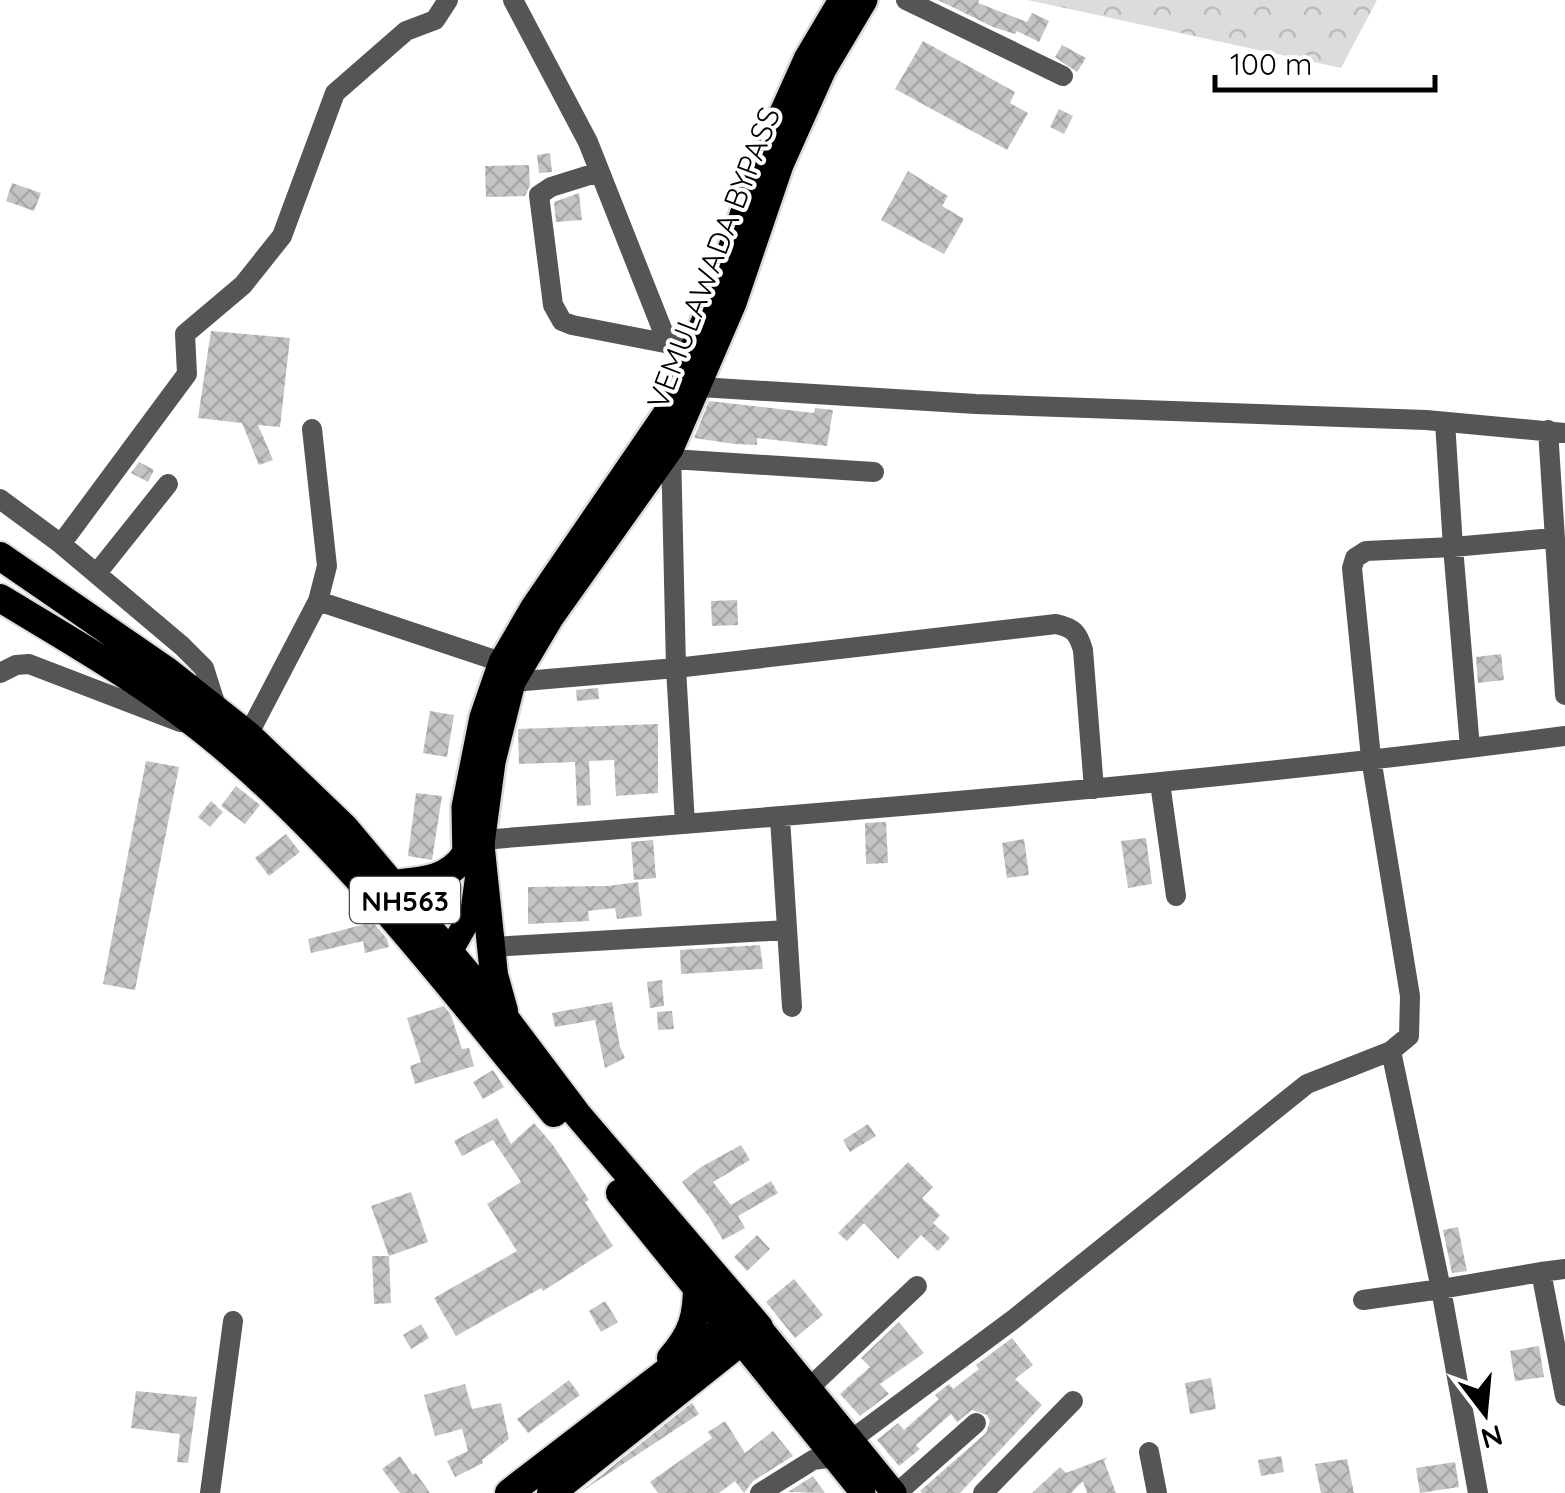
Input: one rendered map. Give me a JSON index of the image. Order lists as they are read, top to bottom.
{
  "streets": {
    "highway": ["NH563"],
    "main road": ["VEMULAWADA BYPASS"]
  },
  "crossings": [
    ["VEMULAWADA BYPASS", "NH563"]
  ],
  "scale_bar": "100 m",
  "north": "bottom"
}
